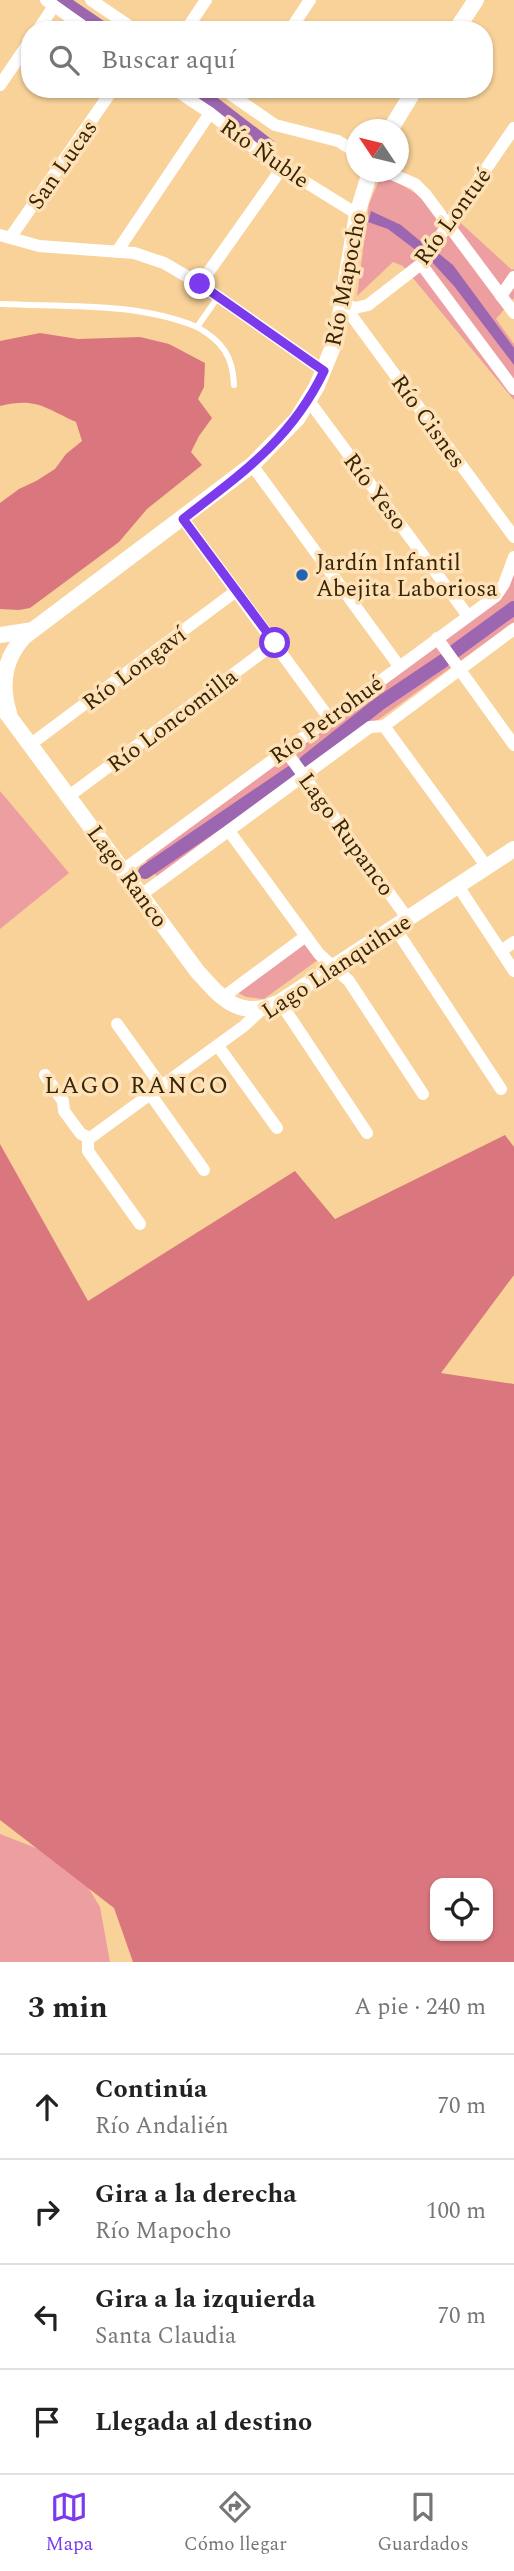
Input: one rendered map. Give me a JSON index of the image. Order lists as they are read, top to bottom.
{
  "streets": {
    "street": [
      "Río Ñuble",
      "San Lucas",
      "Río Lontué",
      "Río Mapocho",
      "Río Cisnes",
      "Río Yeso",
      "Río Longaví",
      "Río Petrohué",
      "Río Loncomilla",
      "Lago Rupanco",
      "Lago Ranco",
      "Lago Llanquihue"
    ]
  },
  "crossings": [
    ["Río Ñuble", "Río Mapocho"],
    ["Río Lontué", "Río Mapocho"],
    ["Río Lontué", "Río Cisnes"],
    ["Río Mapocho", "Río Cisnes"],
    ["Río Mapocho", "Río Yeso"],
    ["Río Mapocho", "Lago Ranco"],
    ["Río Yeso", "Río Petrohué"],
    ["Río Longaví", "Lago Ranco"],
    ["Río Petrohué", "Lago Rupanco"],
    ["Río Petrohué", "Lago Ranco"],
    ["Río Loncomilla", "Lago Ranco"],
    ["Lago Rupanco", "Lago Llanquihue"],
    ["Lago Ranco", "Lago Llanquihue"]
  ],
  "districts": ["LAGO RANCO"],
  "places": ["Jardín Infantil Abejita Laboriosa"],
  "north": "top left",
  "page": {
    "search": "Buscar aquí",
    "heading": ["3 min", "A pie · 240 m"],
    "list": [
      ["Continúa", "Río Andalién", "70 m"],
      ["Gira a la derecha", "Río Mapocho", "100 m"],
      ["Gira a la izquierda", "Santa Claudia", "70 m"],
      "Llegada al destino"
    ],
    "nav": ["Mapa", "Cómo llegar", "Guardados"]
  }
}
